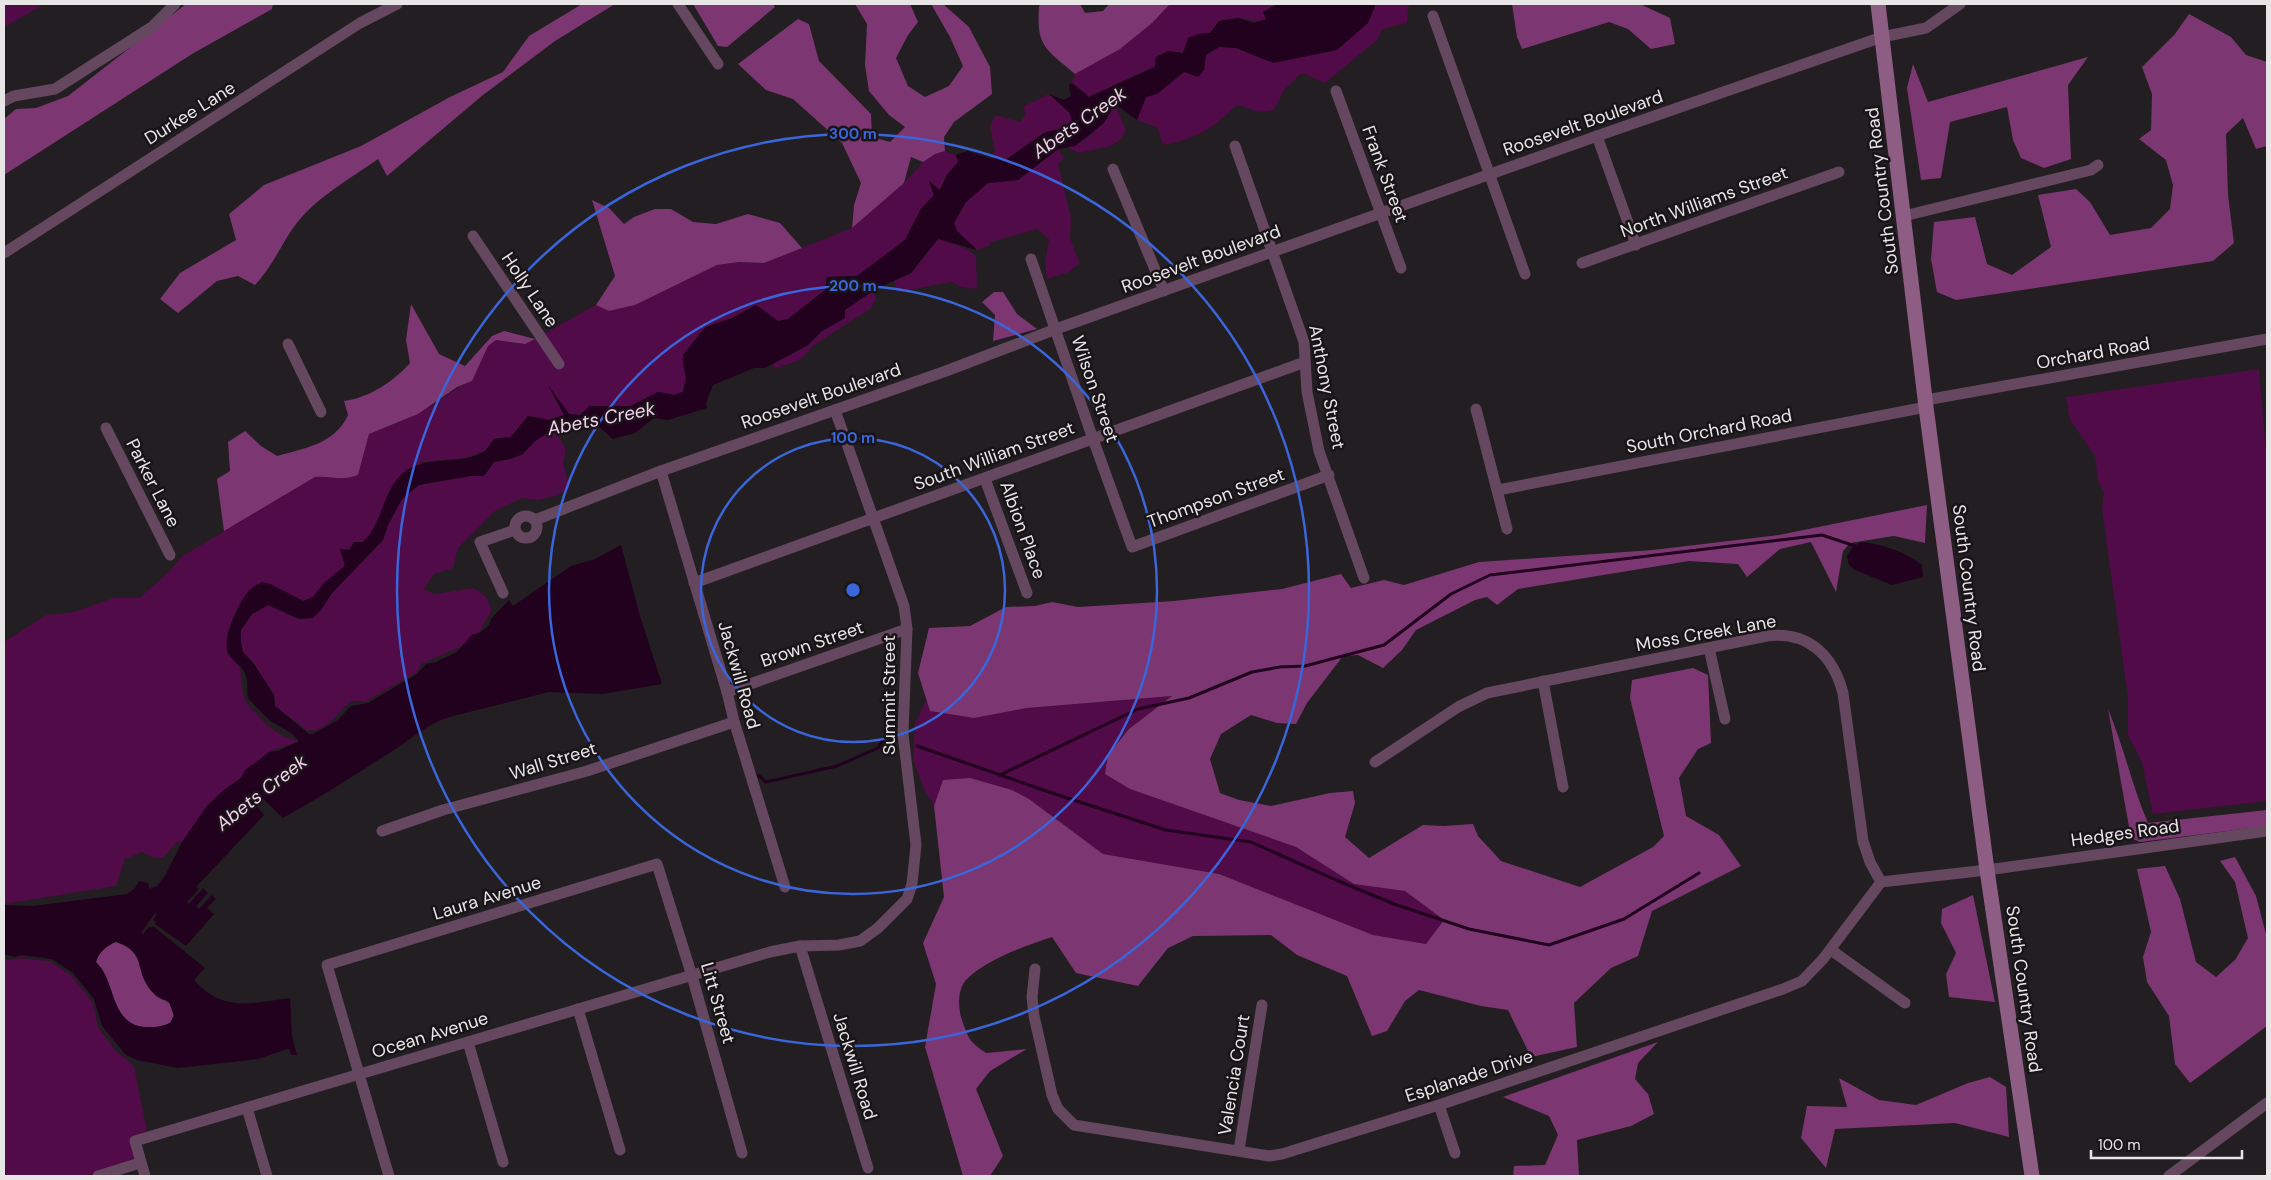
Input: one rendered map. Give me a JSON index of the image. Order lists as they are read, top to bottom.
{
  "streets": {
    "main road": ["South Country Road"],
    "street": [
      "Durkee Lane",
      "Roosevelt Boulevard",
      "Frank Street",
      "North Williams Street",
      "Holly Lane",
      "Orchard Road",
      "Anthony Street",
      "Wilson Street",
      "South Orchard Road",
      "South William Street",
      "Parker Lane",
      "Thompson Street",
      "Albion Place",
      "Moss Creek Lane",
      "Brown Street",
      "Jackwill Road",
      "Summit Street",
      "Wall Street",
      "Hedges Road",
      "Laura Avenue",
      "Litt Street",
      "Ocean Avenue",
      "Valencia Court",
      "Esplanade Drive"
    ]
  },
  "crossings": [
    ["Roosevelt Boulevard", "Frank Street"],
    ["Roosevelt Boulevard", "South Country Road"],
    ["Roosevelt Boulevard", "Anthony Street"],
    ["Roosevelt Boulevard", "Wilson Street"],
    ["Roosevelt Boulevard", "Jackwill Road"],
    ["Roosevelt Boulevard", "Summit Street"],
    ["South Country Road", "Orchard Road"],
    ["South Country Road", "South Orchard Road"],
    ["South Country Road", "Hedges Road"],
    ["Orchard Road", "South Orchard Road"],
    ["Anthony Street", "South William Street"],
    ["Anthony Street", "Thompson Street"],
    ["Wilson Street", "South William Street"],
    ["Wilson Street", "Thompson Street"],
    ["South William Street", "Albion Place"],
    ["South William Street", "Jackwill Road"],
    ["South William Street", "Summit Street"],
    ["Moss Creek Lane", "Esplanade Drive"],
    ["Brown Street", "Jackwill Road"],
    ["Brown Street", "Summit Street"],
    ["Jackwill Road", "Summit Street"],
    ["Jackwill Road", "Wall Street"],
    ["Jackwill Road", "Ocean Avenue"],
    ["Summit Street", "Ocean Avenue"],
    ["Laura Avenue", "Litt Street"],
    ["Laura Avenue", "Ocean Avenue"],
    ["Litt Street", "Ocean Avenue"],
    ["Valencia Court", "Esplanade Drive"]
  ],
  "water": ["Abets Creek"],
  "scale_bar": "100 m",
  "rings": ["300 m", "200 m", "100 m"]
}
